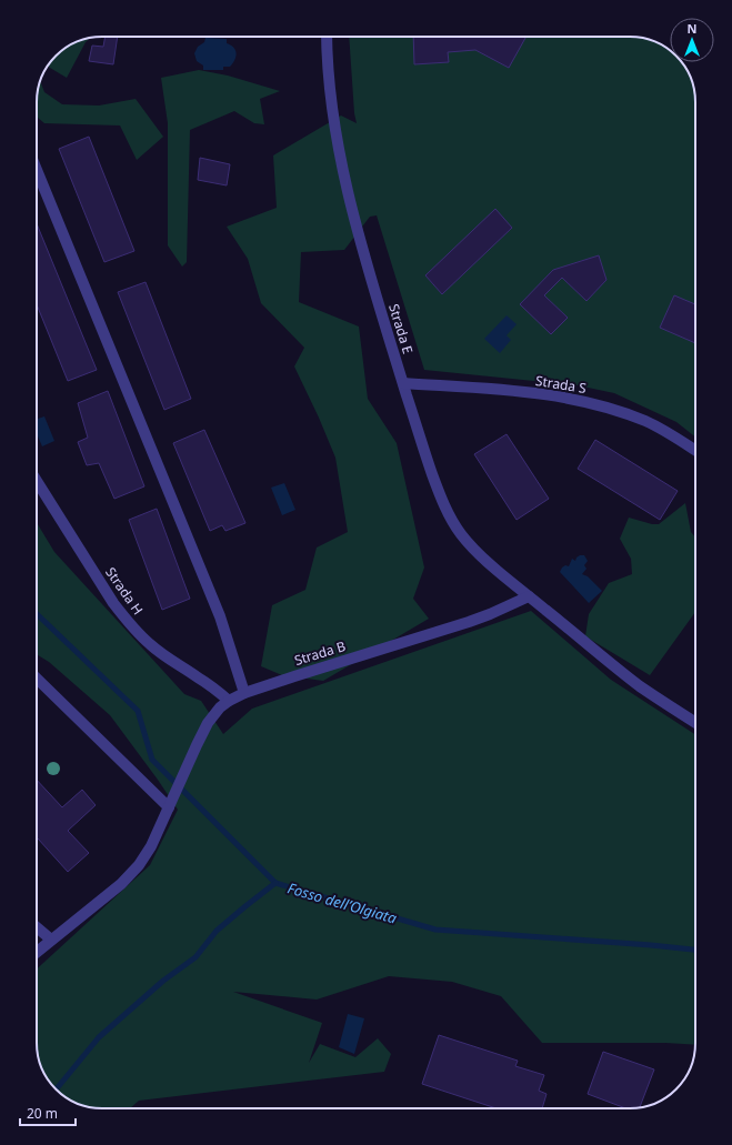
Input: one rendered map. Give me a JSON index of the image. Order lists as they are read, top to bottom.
{
  "streets": {
    "street": [
      "Strada E",
      "Strada S",
      "Strada H",
      "Strada B"
    ]
  },
  "crossings": [
    ["Strada E", "Strada S"],
    ["Strada E", "Strada B"],
    ["Strada H", "Strada B"]
  ],
  "water": ["Fosso dell’Olgiata"],
  "scale_bar": "20 m",
  "north": "top"
}
